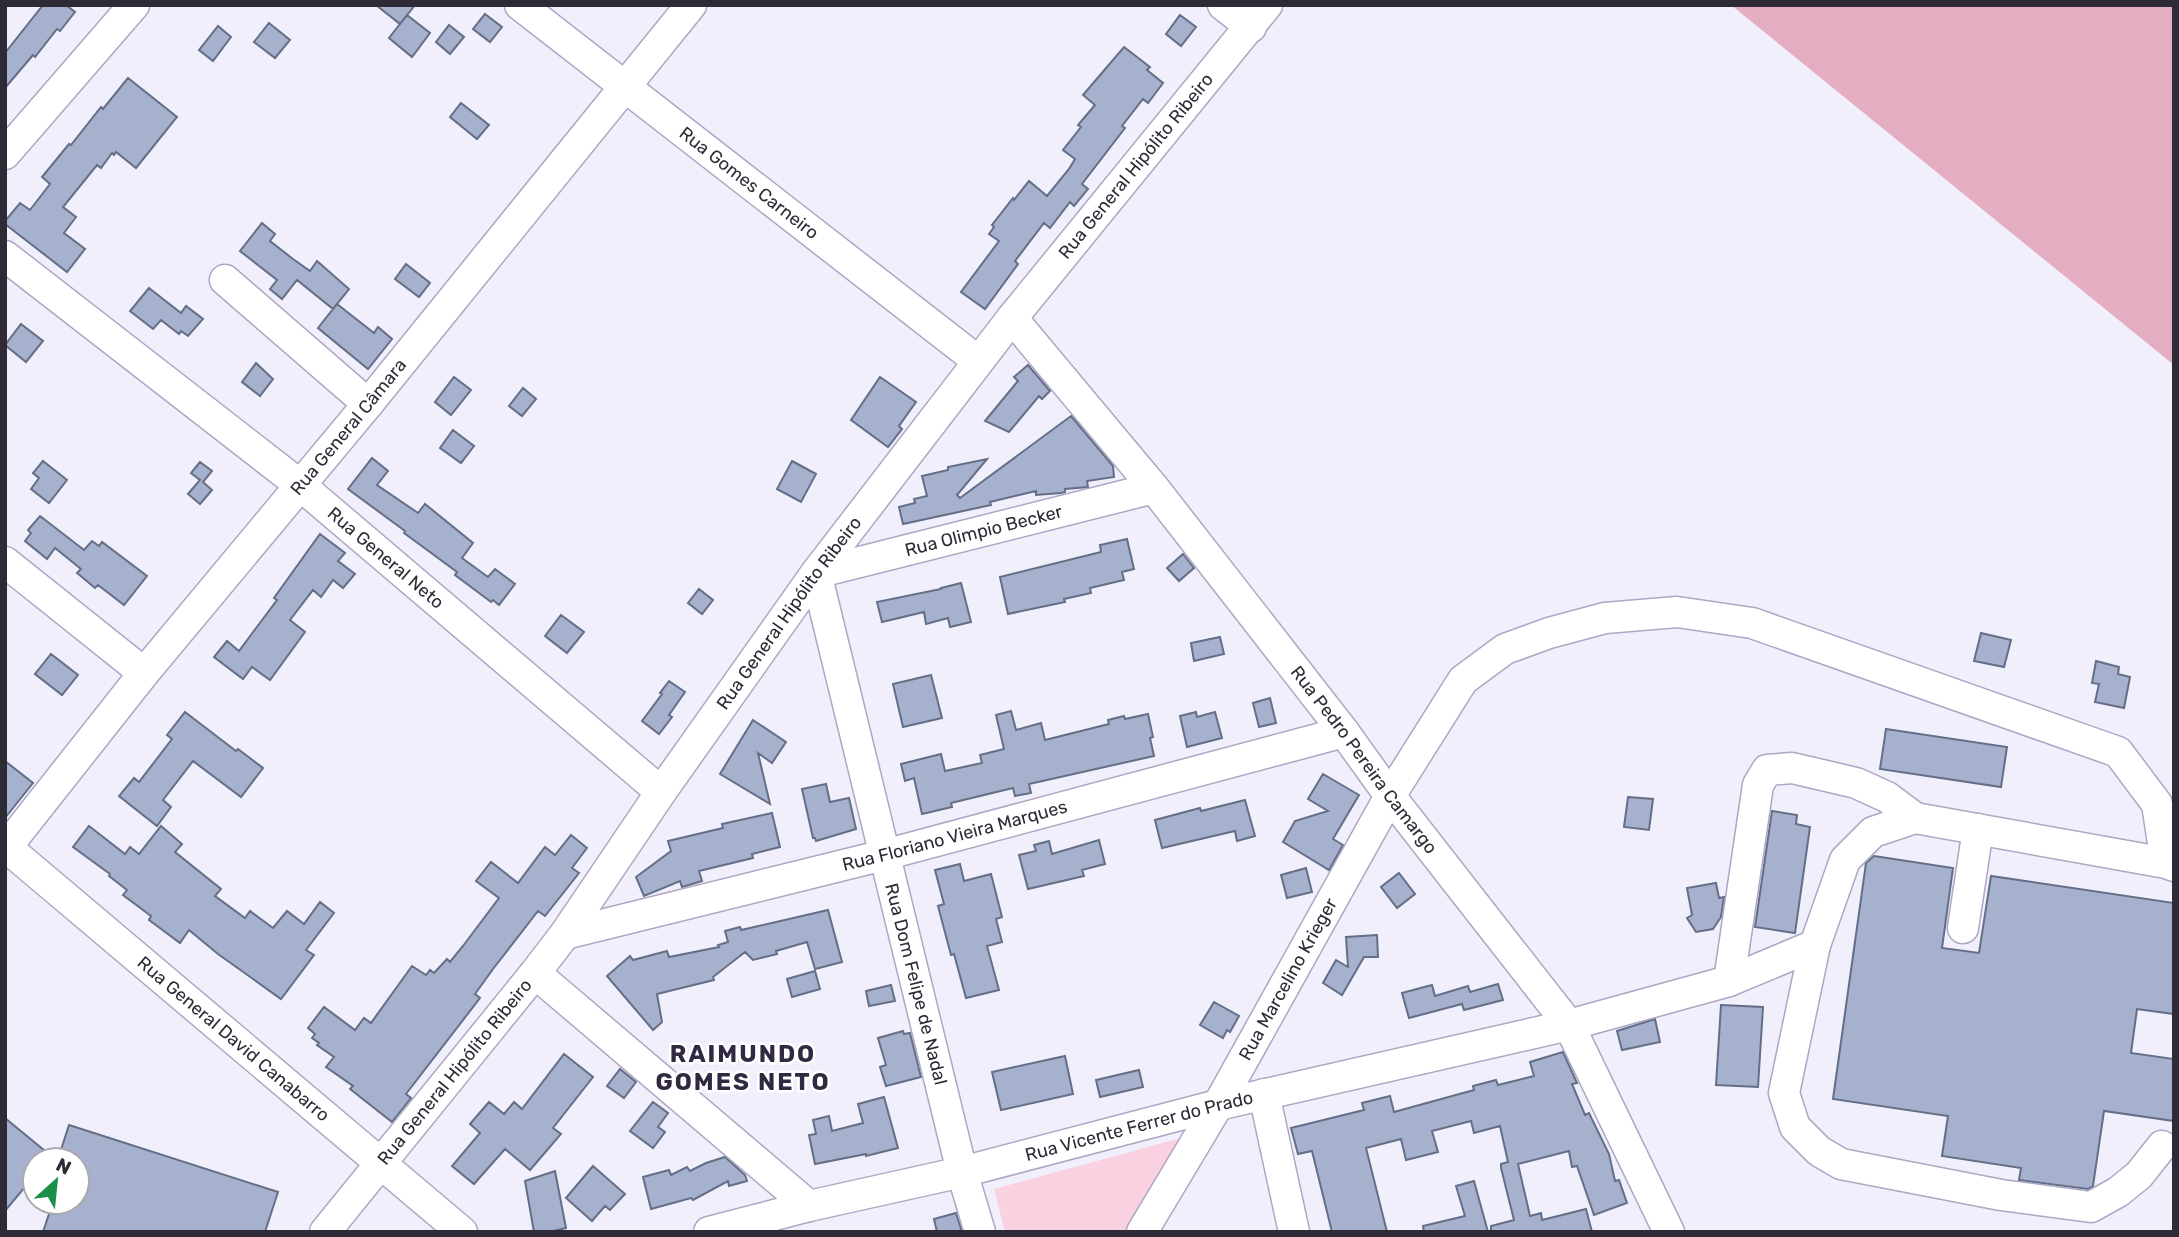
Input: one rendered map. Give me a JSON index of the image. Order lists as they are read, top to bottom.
{
  "streets": {
    "street": [
      "Rua General Hipólito Ribeiro",
      "Rua Gomes Carneiro",
      "Rua General Câmara",
      "Rua Olimpio Becker",
      "Rua General Neto",
      "Rua Pedro Pereira Camargo",
      "Rua Floriano Vieira Marques",
      "Rua Marcelino Krieger",
      "Rua Dom Felipe de Nadal",
      "Rua General David Canabarro",
      "Rua Vicente Ferrer do Prado"
    ]
  },
  "crossings": [
    ["Rua General Hipólito Ribeiro", "Rua Gomes Carneiro"],
    ["Rua General Hipólito Ribeiro", "Rua Olimpio Becker"],
    ["Rua General Hipólito Ribeiro", "Rua General Neto"],
    ["Rua General Hipólito Ribeiro", "Rua Pedro Pereira Camargo"],
    ["Rua General Hipólito Ribeiro", "Rua Floriano Vieira Marques"],
    ["Rua General Hipólito Ribeiro", "Rua Dom Felipe de Nadal"],
    ["Rua General Hipólito Ribeiro", "Rua General David Canabarro"],
    ["Rua Gomes Carneiro", "Rua General Câmara"],
    ["Rua General Câmara", "Rua General Neto"],
    ["Rua General Câmara", "Rua General David Canabarro"],
    ["Rua Olimpio Becker", "Rua Pedro Pereira Camargo"],
    ["Rua Olimpio Becker", "Rua Dom Felipe de Nadal"],
    ["Rua Pedro Pereira Camargo", "Rua Floriano Vieira Marques"],
    ["Rua Pedro Pereira Camargo", "Rua Marcelino Krieger"],
    ["Rua Pedro Pereira Camargo", "Rua Vicente Ferrer do Prado"],
    ["Rua Floriano Vieira Marques", "Rua Dom Felipe de Nadal"],
    ["Rua Marcelino Krieger", "Rua Vicente Ferrer do Prado"],
    ["Rua Dom Felipe de Nadal", "Rua Vicente Ferrer do Prado"]
  ],
  "districts": ["RAIMUNDO GOMES NETO"],
  "north": "top right"
}
